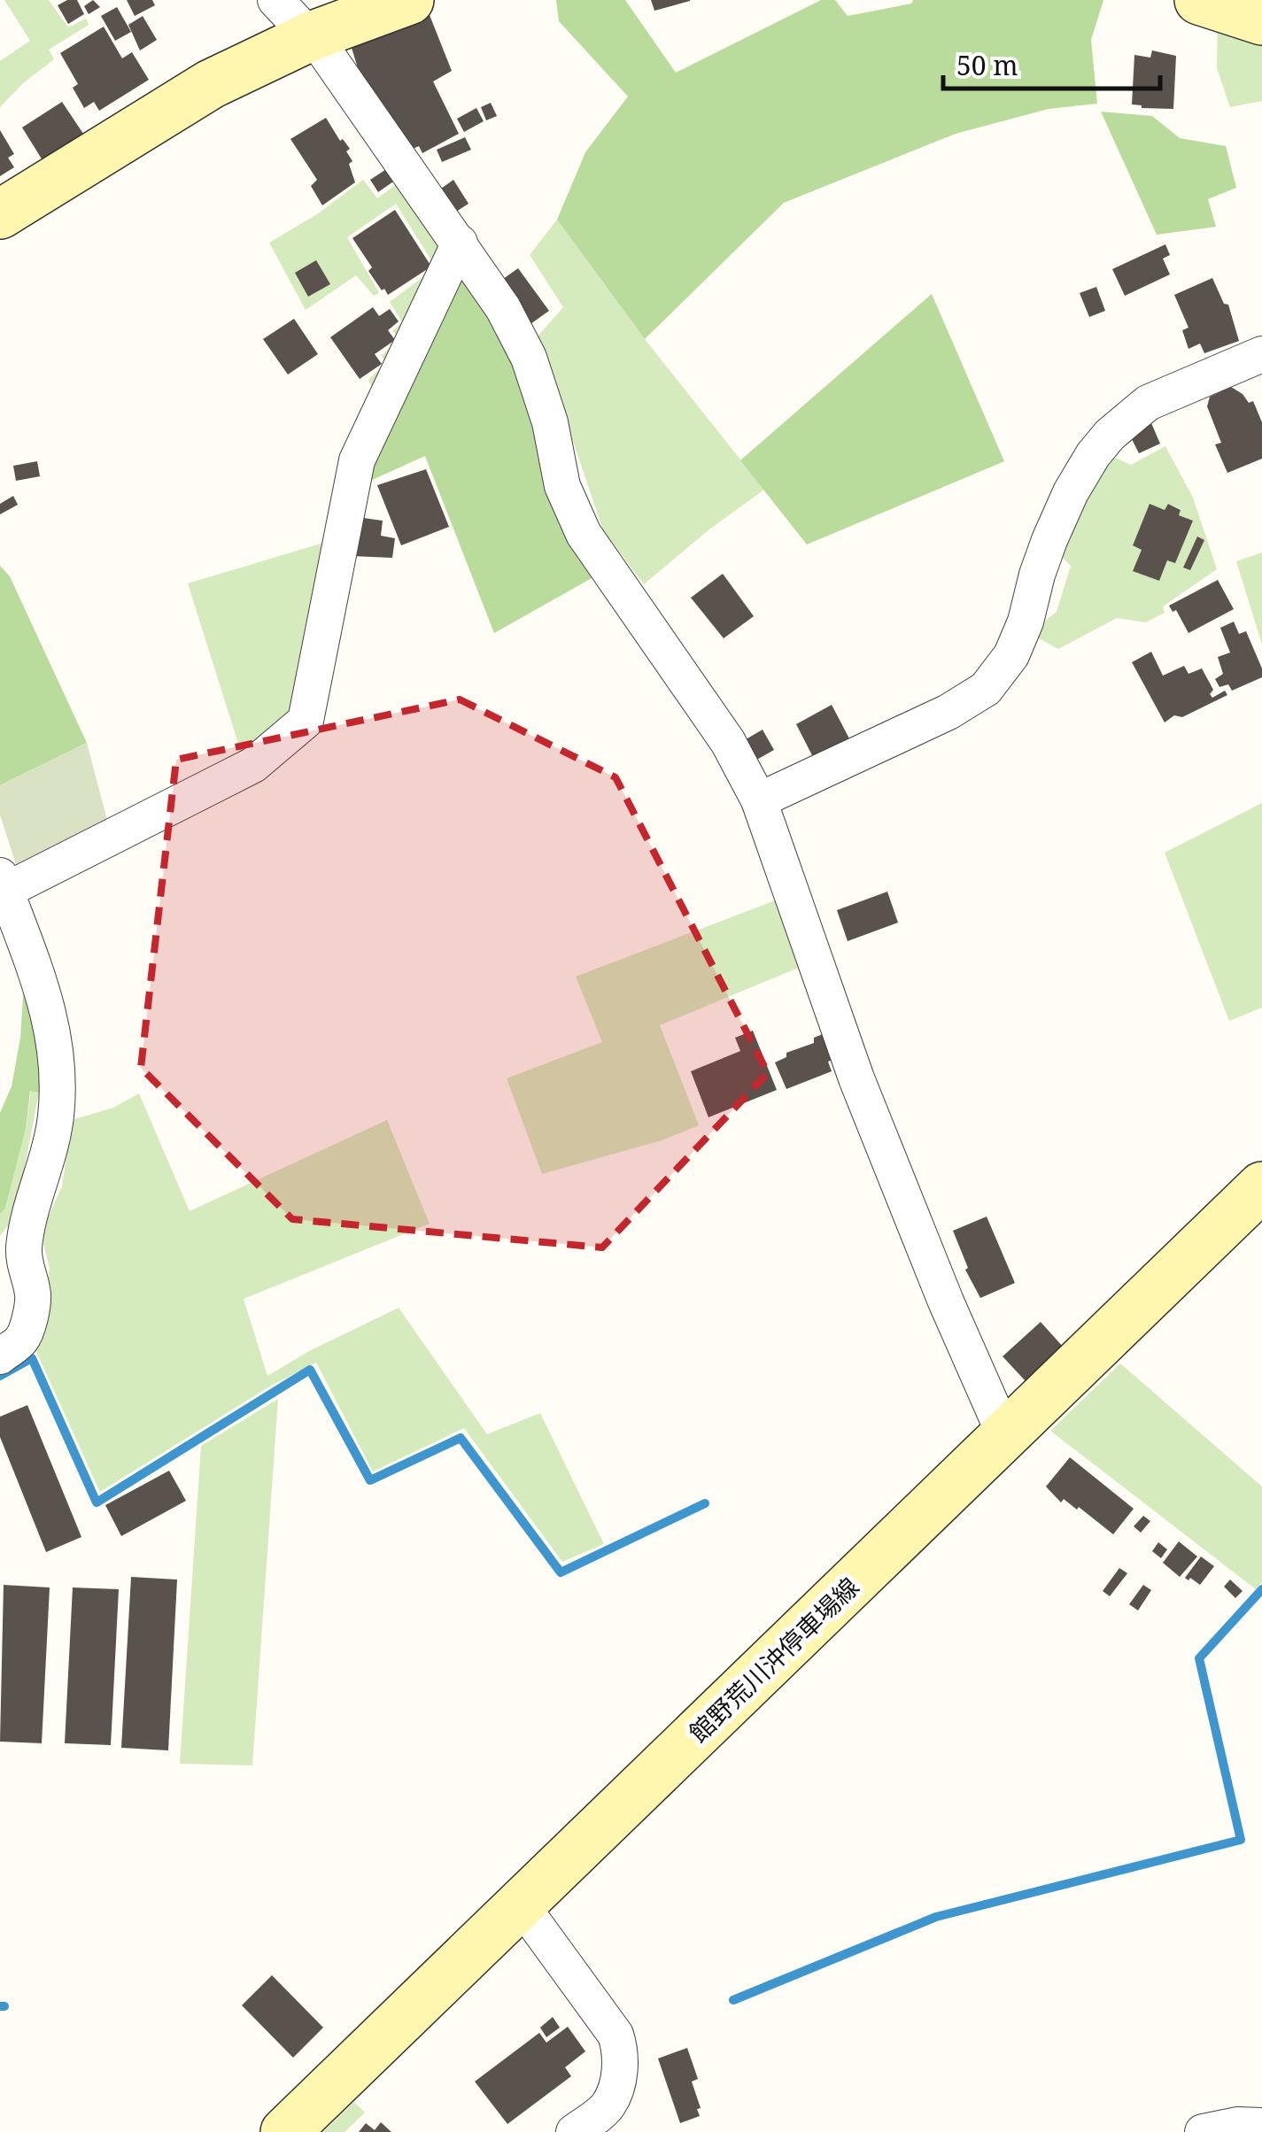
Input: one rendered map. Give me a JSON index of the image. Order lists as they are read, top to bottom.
{
  "streets": {
    "main road": ["館野荒川沖停車場線"]
  },
  "scale_bar": "50 m"
}
